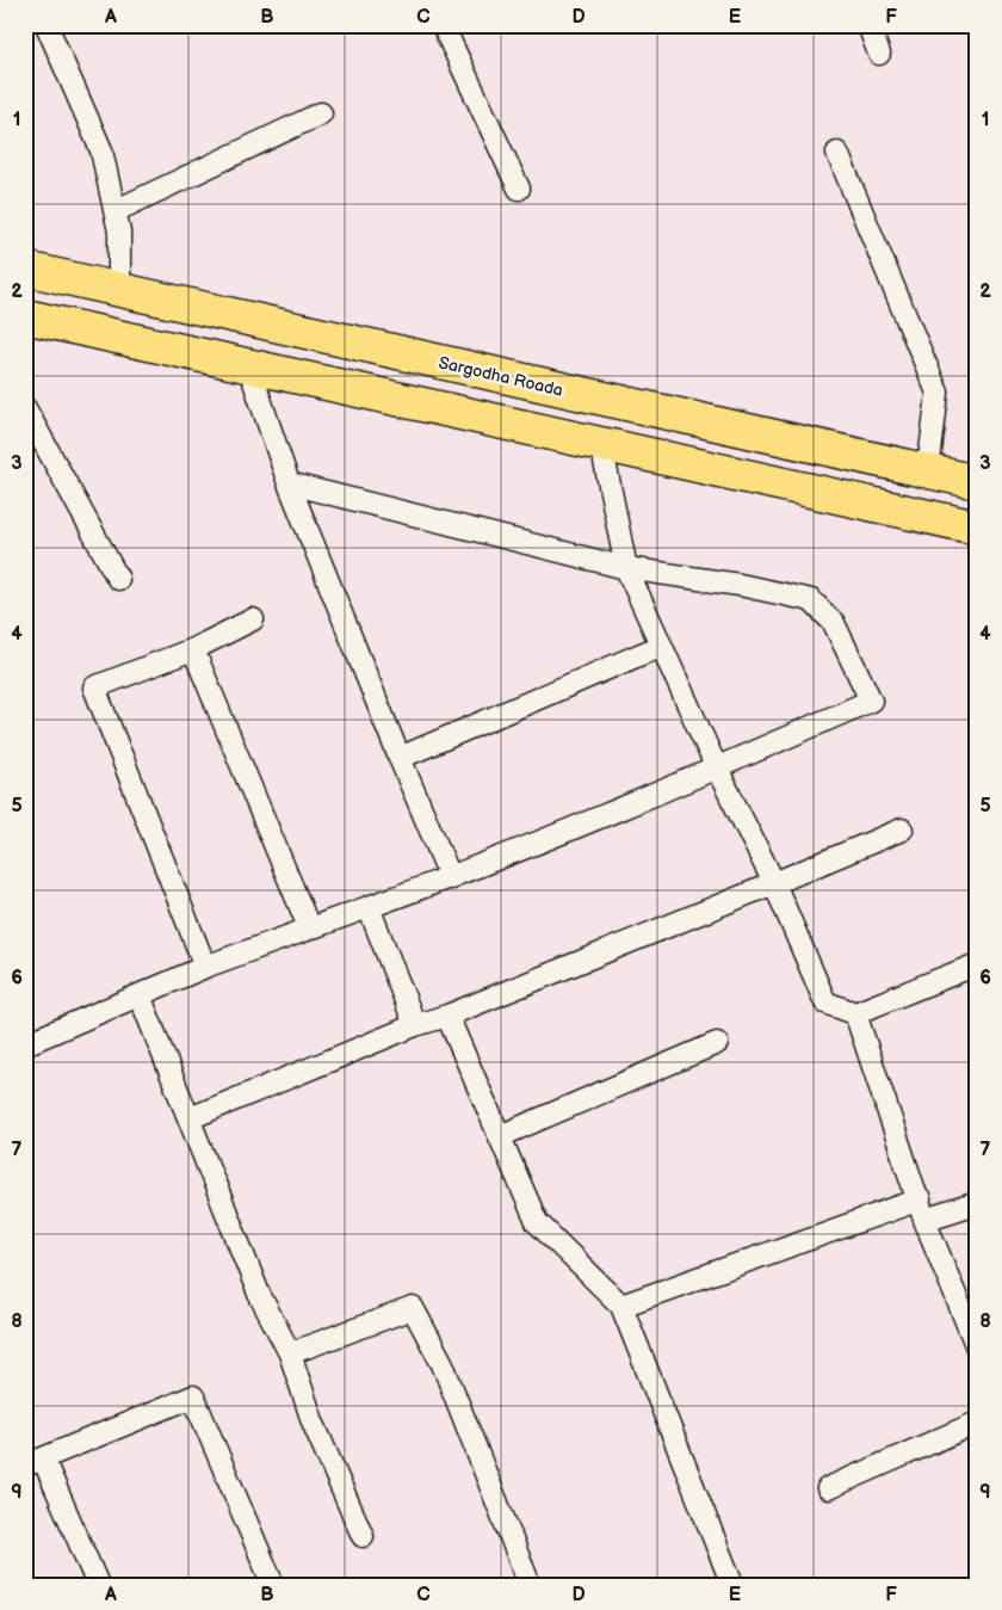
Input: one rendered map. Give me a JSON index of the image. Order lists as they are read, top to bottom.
{
  "streets": {
    "highway": ["Sargodha Roada"]
  },
  "grid": {
    "columns": [
      "A",
      "B",
      "C",
      "D",
      "E",
      "F"
    ],
    "rows": [
      "1",
      "2",
      "3",
      "4",
      "5",
      "6",
      "7",
      "8",
      "9"
    ]
  }
}
